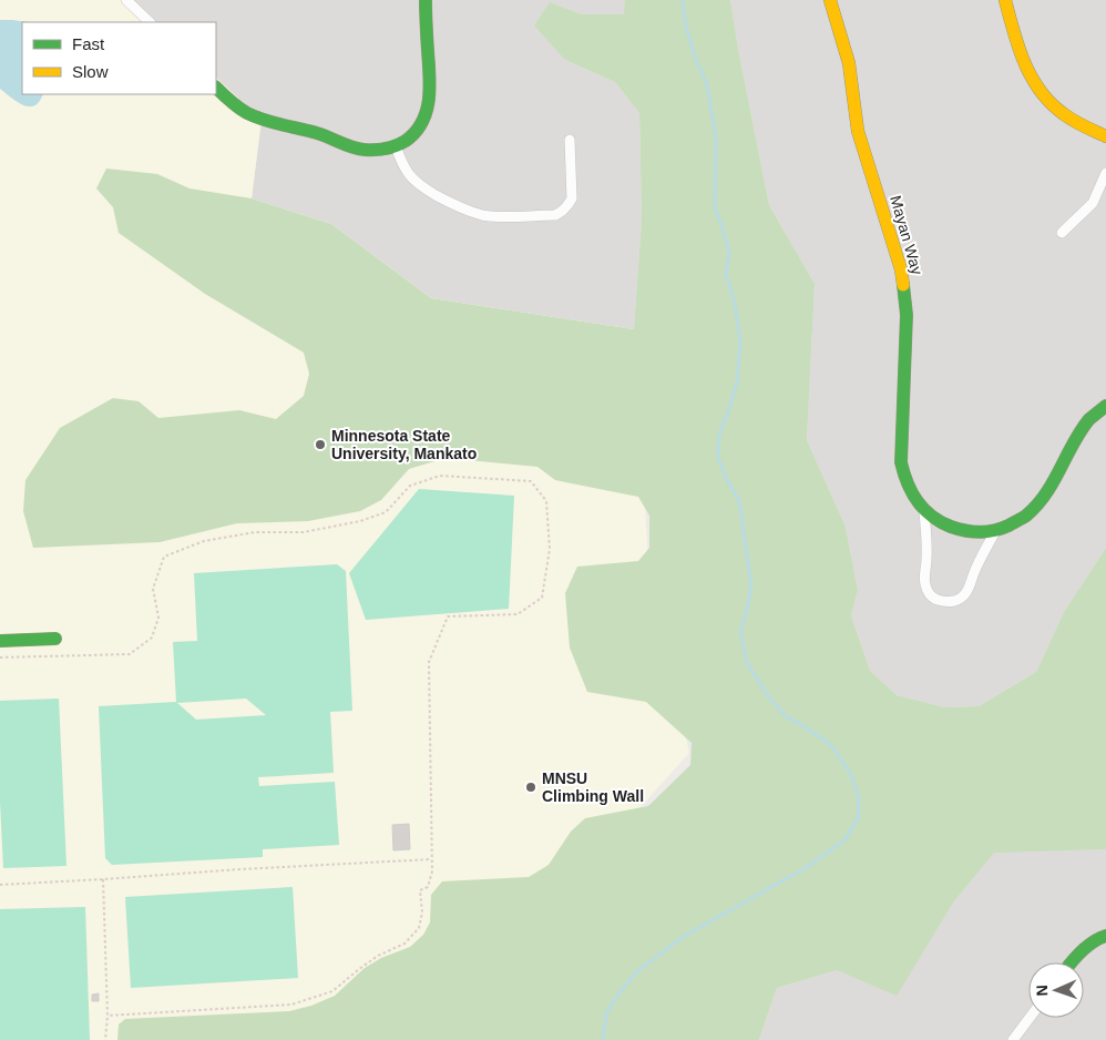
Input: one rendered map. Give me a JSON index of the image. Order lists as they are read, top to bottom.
{
  "streets": {
    "street": ["Mayan Way"]
  },
  "places": ["Minnesota State University, Mankato", "MNSU Climbing Wall"],
  "legend": ["Fast", "Slow"],
  "north": "left"
}
